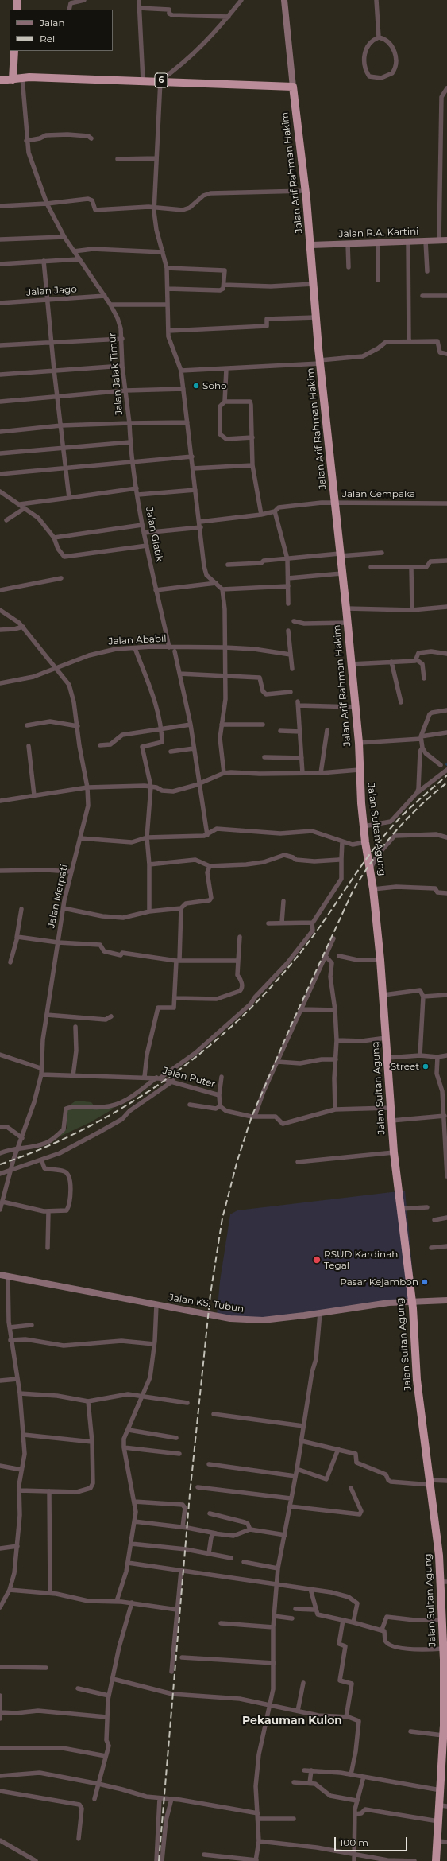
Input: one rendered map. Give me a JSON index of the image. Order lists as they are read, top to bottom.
{
  "streets": {
    "highway": ["6", "Jalan Arif Rahman Hakim", "Jalan Sultan Agung"],
    "main road": ["Jalan R.A. Kartini", "Jalan KS. Tubun"],
    "street": [
      "Jalan Jago",
      "Jalan Jalak Timur",
      "Jalan Cempaka",
      "Jalan Glatik",
      "Jalan Ababil",
      "Jalan Merpati",
      "Jalan Puter"
    ]
  },
  "crossings": [
    ["6", "Jalan Arif Rahman Hakim"],
    ["6", "Jalan Jalak Timur"],
    ["Jalan Arif Rahman Hakim", "Jalan R.A. Kartini"],
    ["Jalan Arif Rahman Hakim", "Jalan Cempaka"],
    ["Jalan Arif Rahman Hakim", "Jalan Sultan Agung"],
    ["Jalan Jago", "Jalan Jalak Timur"],
    ["Jalan Jalak Timur", "Jalan Glatik"],
    ["Jalan Glatik", "Jalan Ababil"],
    ["Jalan Ababil", "Jalan Merpati"],
    ["Jalan Sultan Agung", "Jalan KS. Tubun"],
    ["Jalan Merpati", "Jalan Puter"]
  ],
  "districts": ["Pekauman Kulon"],
  "places": [
    "Soho",
    "Street",
    "RSUD Kardinah Tegal",
    "Pasar Kejambon"
  ],
  "legend": ["Jalan", "Rel"],
  "scale_bar": "100 m"
}
